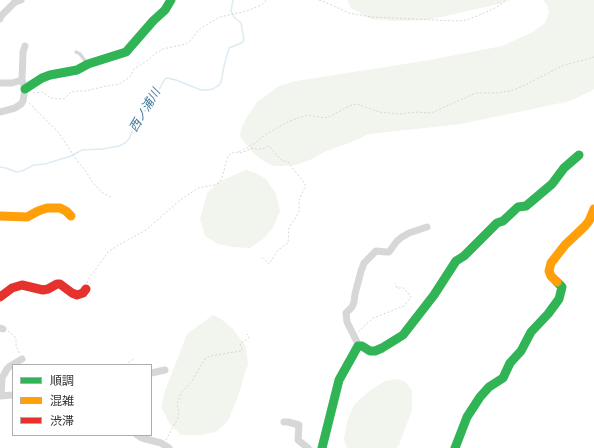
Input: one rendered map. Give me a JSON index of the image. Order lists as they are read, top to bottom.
{
  "water": ["西ノ浦川"],
  "legend": ["順調", "混雑", "渋滞"]
}
